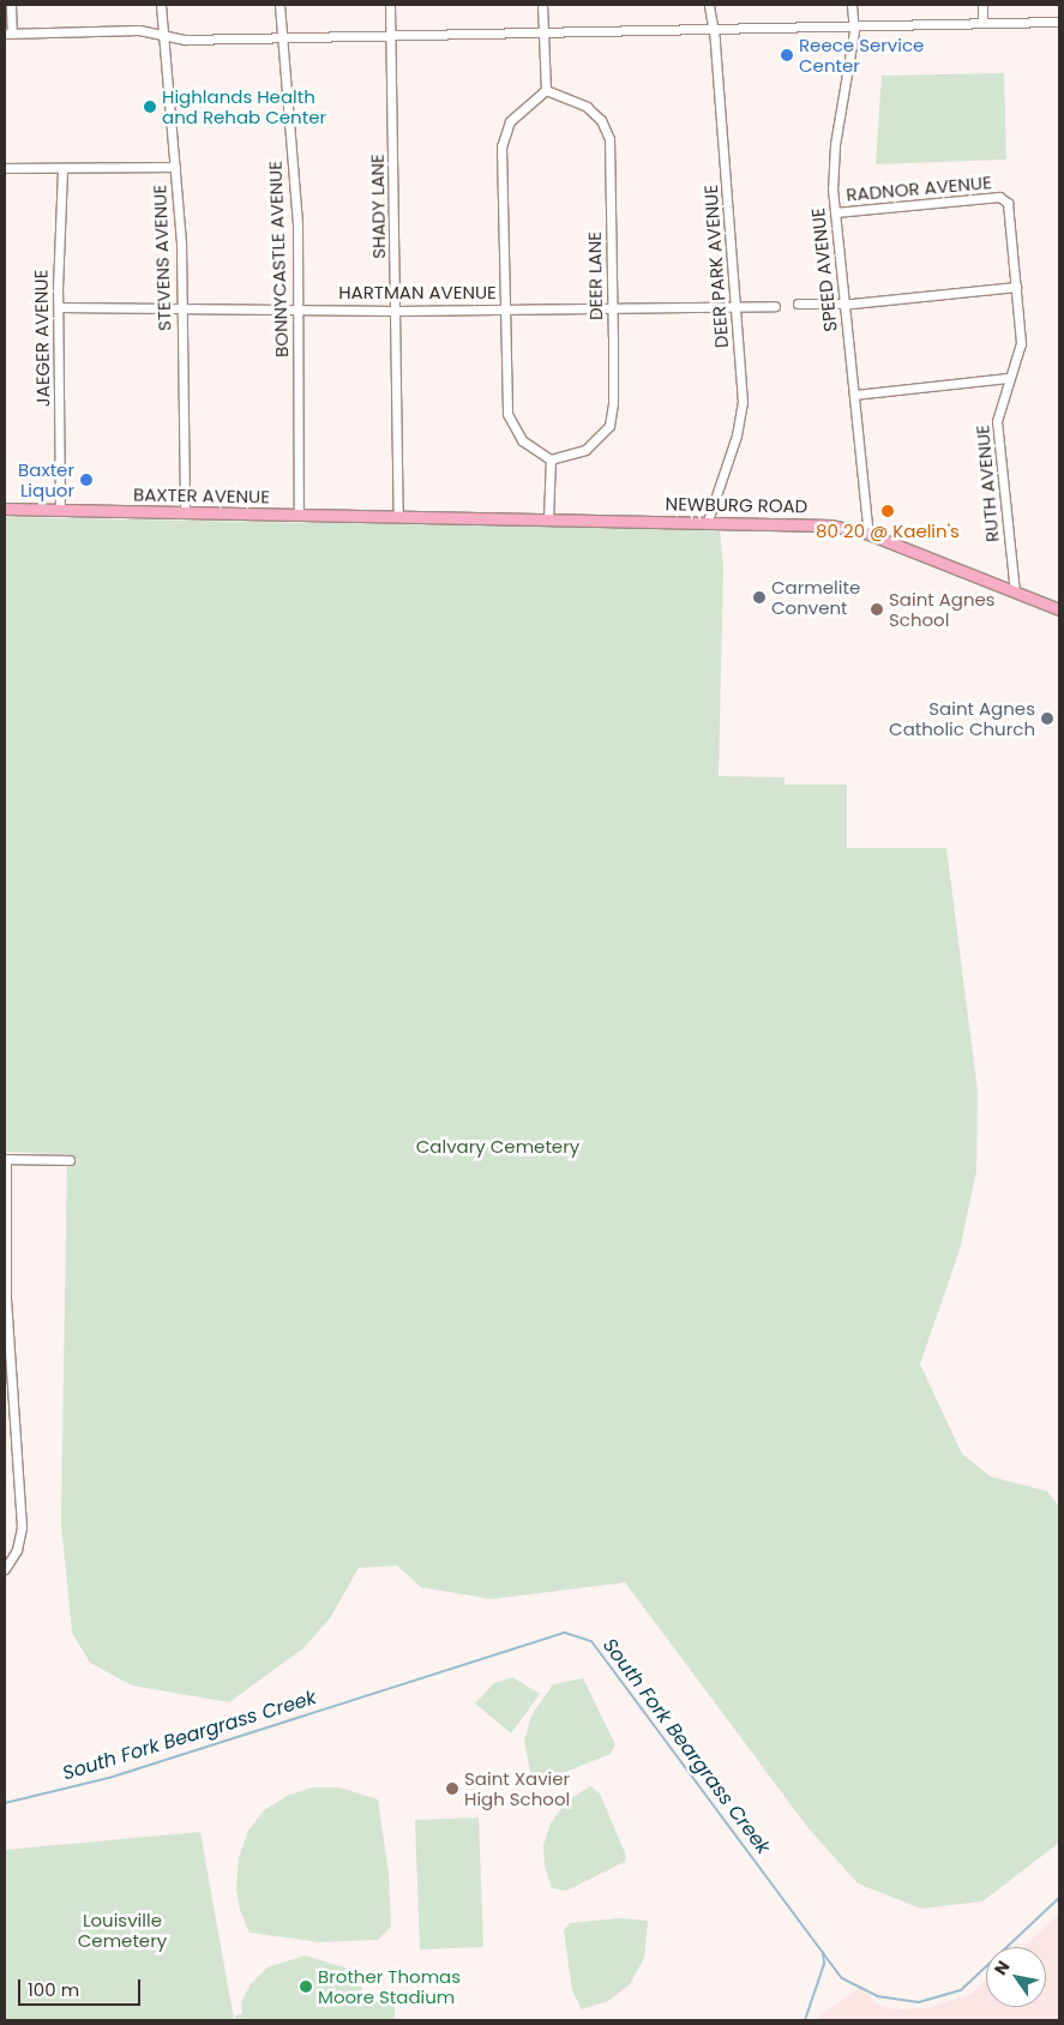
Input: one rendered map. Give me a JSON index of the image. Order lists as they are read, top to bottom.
{
  "streets": {
    "main road": ["BAXTER AVENUE", "NEWBURG ROAD"],
    "street": [
      "RADNOR AVENUE",
      "SHADY LANE",
      "STEVENS AVENUE",
      "BONNYCASTLE AVENUE",
      "DEER PARK AVENUE",
      "SPEED AVENUE",
      "DEER LANE",
      "HARTMAN AVENUE",
      "JAEGER AVENUE",
      "RUTH AVENUE"
    ]
  },
  "crossings": [
    ["RADNOR AVENUE", "SPEED AVENUE"],
    ["RADNOR AVENUE", "RUTH AVENUE"],
    ["SHADY LANE", "HARTMAN AVENUE"],
    ["SHADY LANE", "BAXTER AVENUE"],
    ["SHADY LANE", "NEWBURG ROAD"],
    ["STEVENS AVENUE", "HARTMAN AVENUE"],
    ["STEVENS AVENUE", "BAXTER AVENUE"],
    ["BONNYCASTLE AVENUE", "HARTMAN AVENUE"],
    ["BONNYCASTLE AVENUE", "BAXTER AVENUE"],
    ["DEER PARK AVENUE", "HARTMAN AVENUE"],
    ["DEER PARK AVENUE", "NEWBURG ROAD"],
    ["SPEED AVENUE", "NEWBURG ROAD"],
    ["DEER LANE", "HARTMAN AVENUE"],
    ["HARTMAN AVENUE", "JAEGER AVENUE"],
    ["JAEGER AVENUE", "BAXTER AVENUE"],
    ["RUTH AVENUE", "NEWBURG ROAD"],
    ["BAXTER AVENUE", "NEWBURG ROAD"]
  ],
  "water": ["South Fork Beargrass Creek"],
  "parks": ["Calvary Cemetery", "Louisville Cemetery"],
  "places": [
    "Reece Service Center",
    "Highlands Health and Rehab Center",
    "Baxter Liquor",
    "80 20 @ Kaelin's",
    "Carmelite Convent",
    "Saint Agnes School",
    "Saint Agnes Catholic Church",
    "Saint Xavier High School",
    "Brother Thomas Moore Stadium"
  ],
  "scale_bar": "100 m",
  "north": "top left"
}
